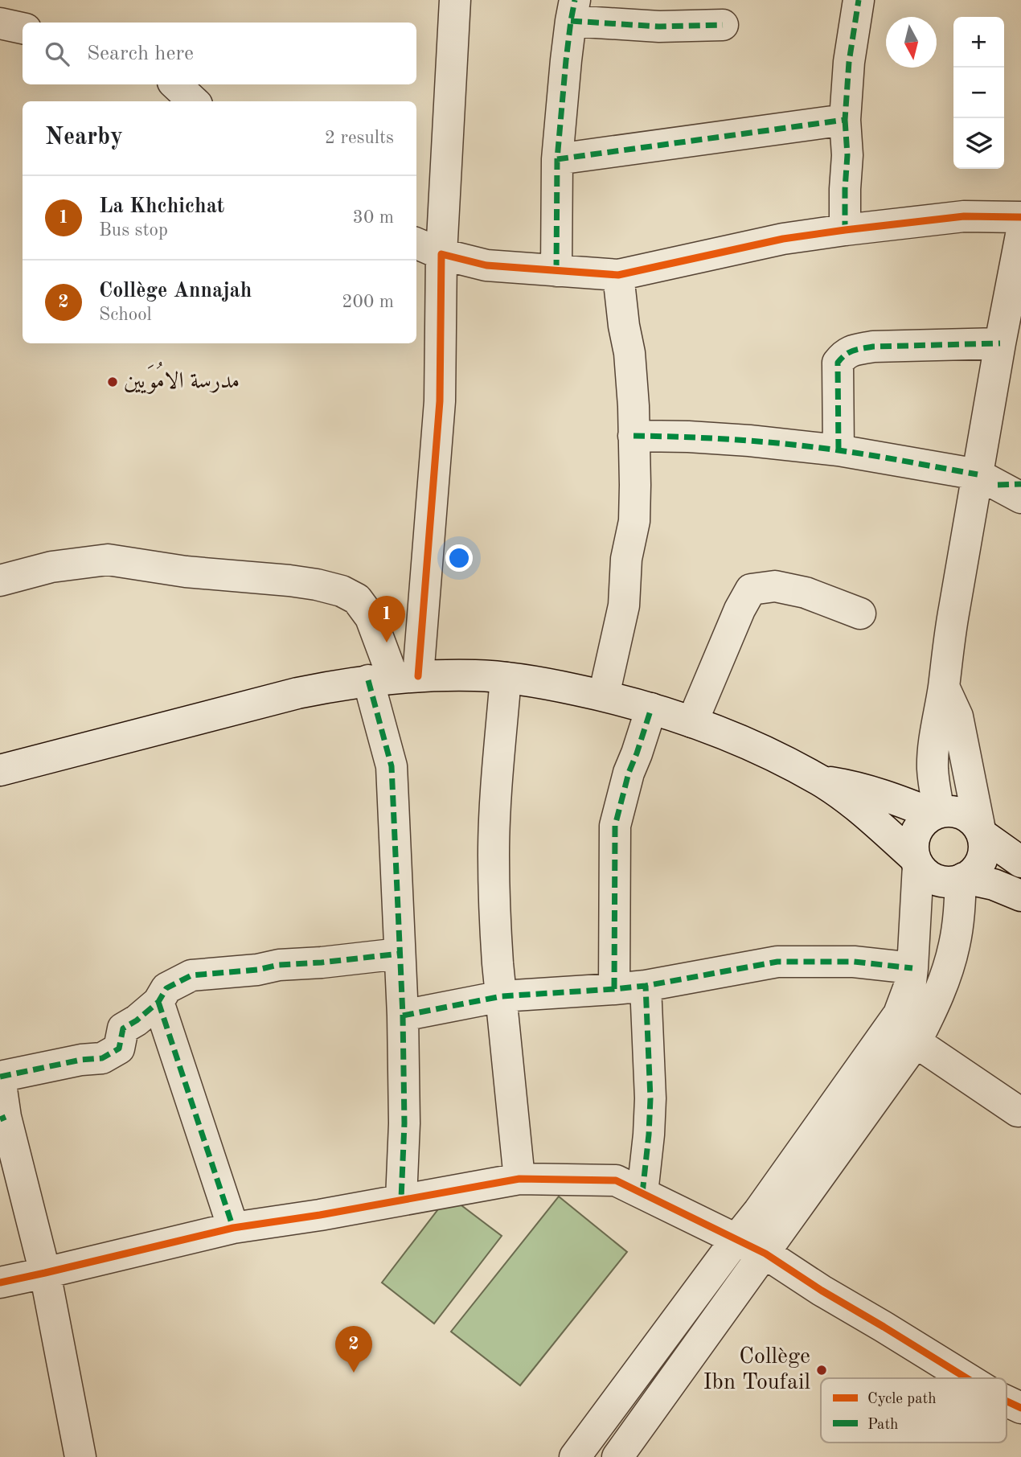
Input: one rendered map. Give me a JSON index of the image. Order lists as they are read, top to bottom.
{
  "places": ["مدرسة الامُوَيين", "Collège Ibn Toufail"],
  "legend": ["Cycle path", "Path"],
  "north": "bottom",
  "page": {
    "map_buttons": ["+", "−"],
    "search": "Search here",
    "heading": ["Nearby", "2 results"],
    "list": [
      {
        "mark": "1",
        "name": "La Khchichat",
        "note": "Bus stop",
        "value": "30 m"
      },
      {
        "mark": "2",
        "name": "Collège Annajah",
        "note": "School",
        "value": "200 m"
      }
    ],
    "pins": ["1", "2"]
  }
}
